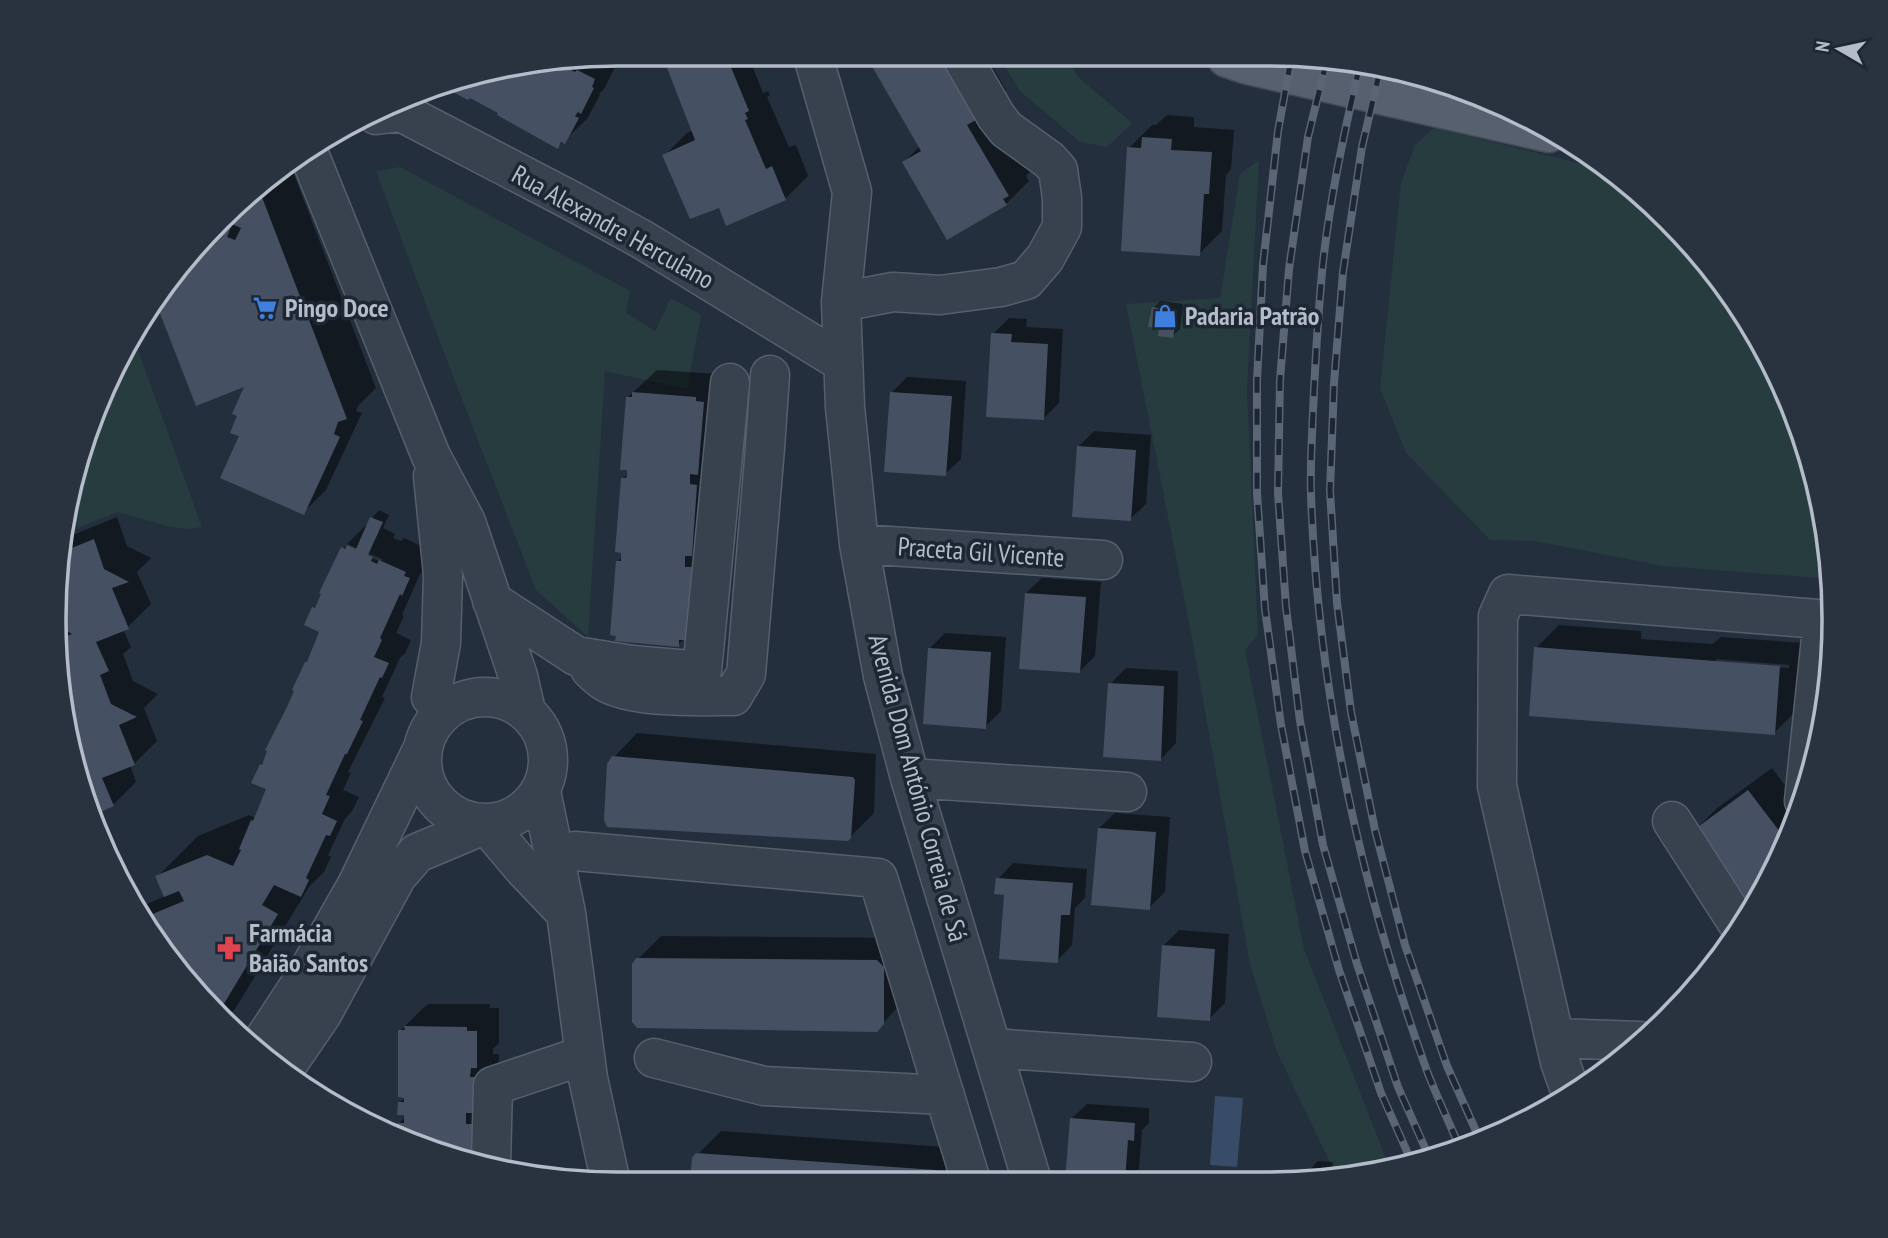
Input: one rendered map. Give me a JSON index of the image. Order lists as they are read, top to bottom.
{
  "streets": {
    "street": ["Rua Alexandre Herculano", "Praceta Gil Vicente", "Avenida Dom António Correia de Sá"]
  },
  "crossings": [
    ["Rua Alexandre Herculano", "Avenida Dom António Correia de Sá"],
    ["Praceta Gil Vicente", "Avenida Dom António Correia de Sá"]
  ],
  "places": {
    "supermarket": ["Pingo Doce"],
    "shop": ["Padaria Patrão"],
    "pharmacy": ["Farmácia Baião Santos"]
  },
  "north": "left"
}
